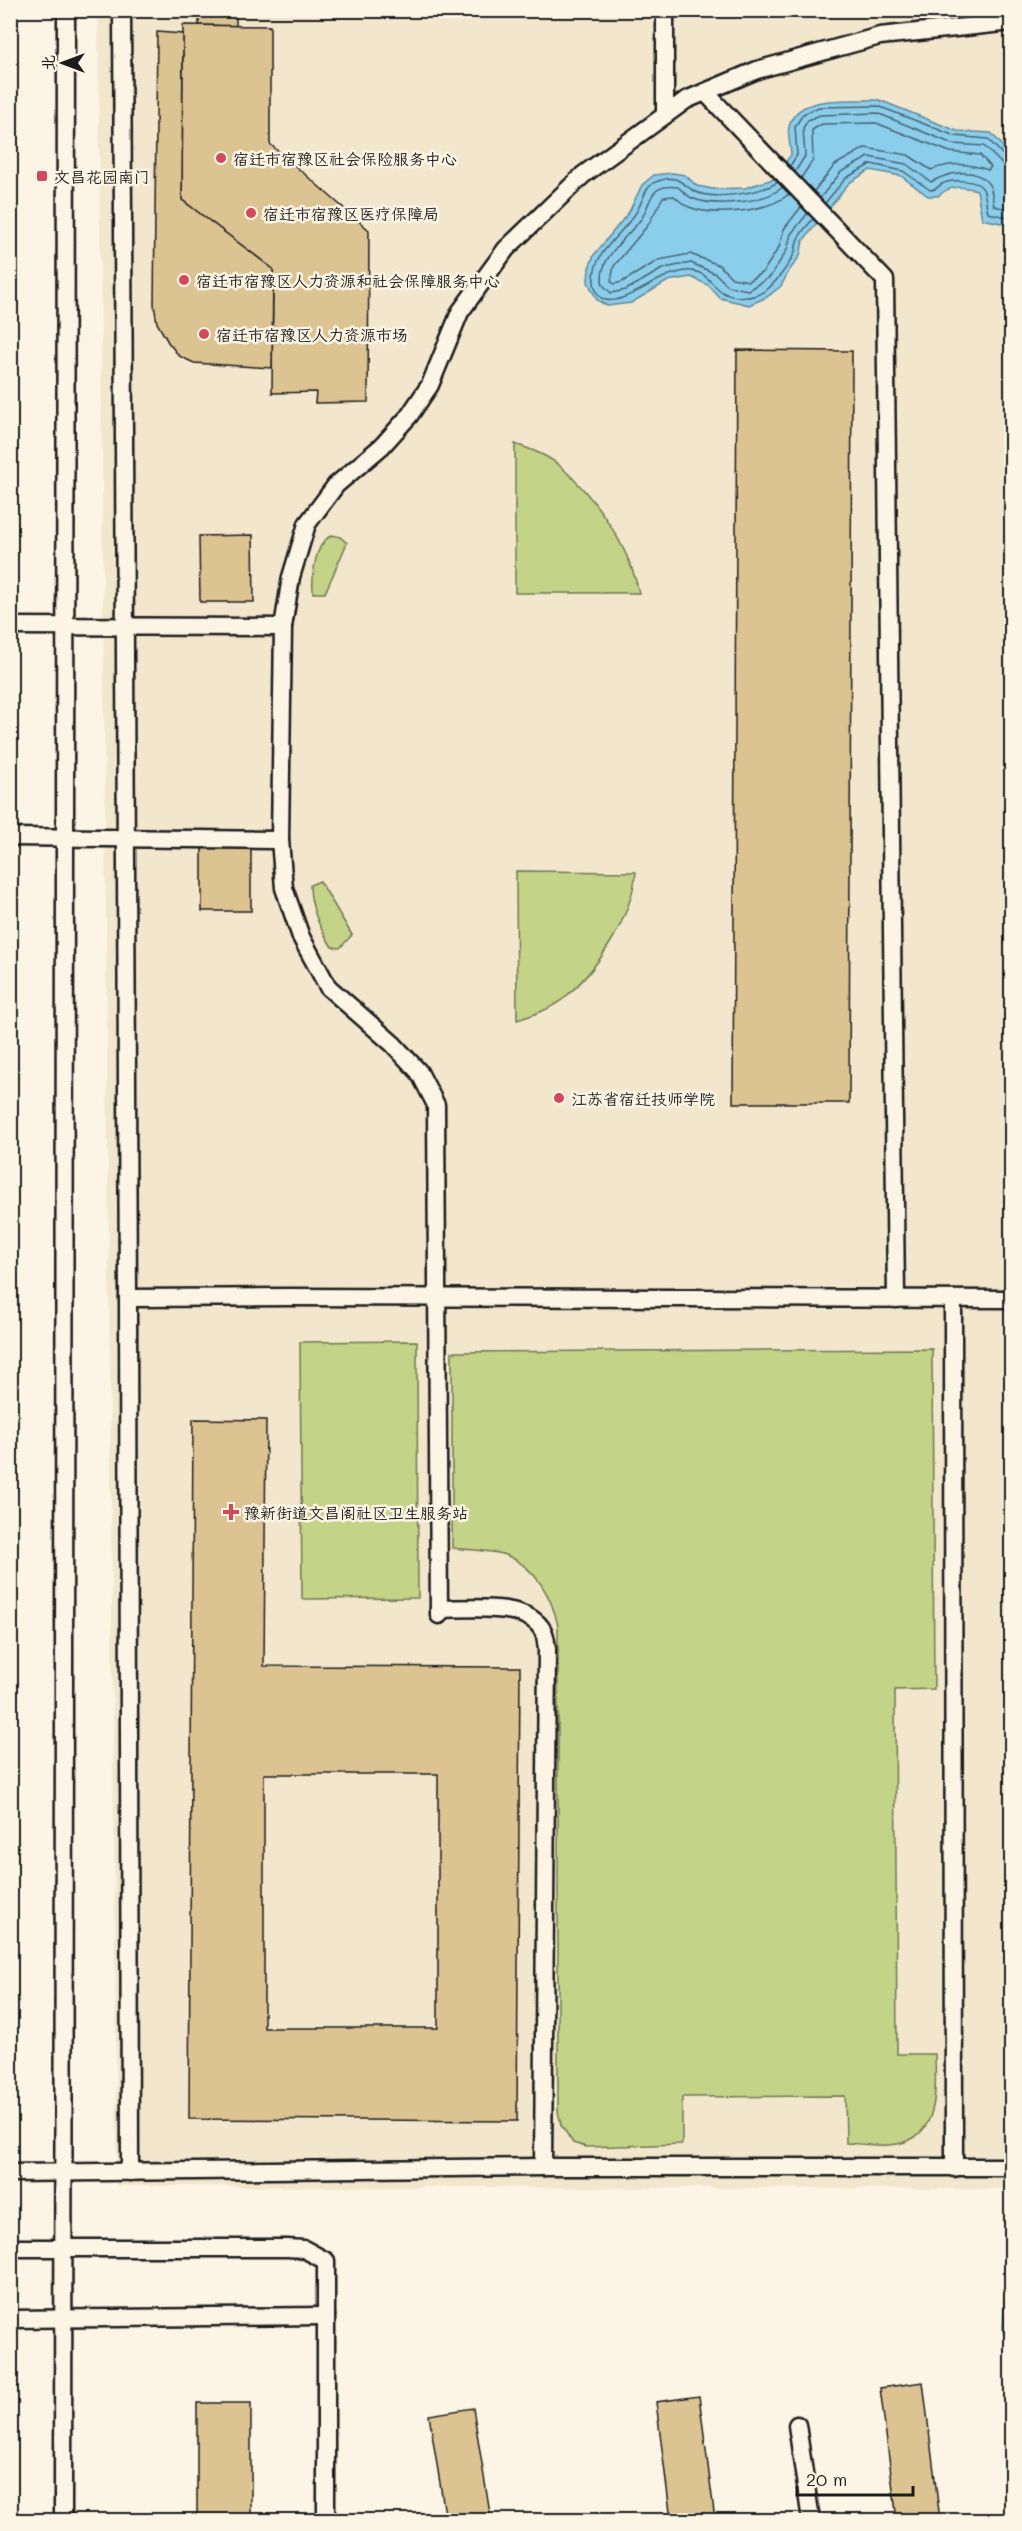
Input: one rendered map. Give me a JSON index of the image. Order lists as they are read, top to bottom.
{
  "places": {
    "other": [
      "宿迁市宿豫区社会保险服务中心",
      "宿迁市宿豫区医疗保障局",
      "宿迁市宿豫区人力资源和社会保障服务中心",
      "宿迁市宿豫区人力资源市场",
      "江苏省宿迁技师学院"
    ],
    "transit": ["文昌花园南门"],
    "health": ["豫新街道文昌阁社区卫生服务站"]
  },
  "scale_bar": "20 m",
  "north": "left"
}
